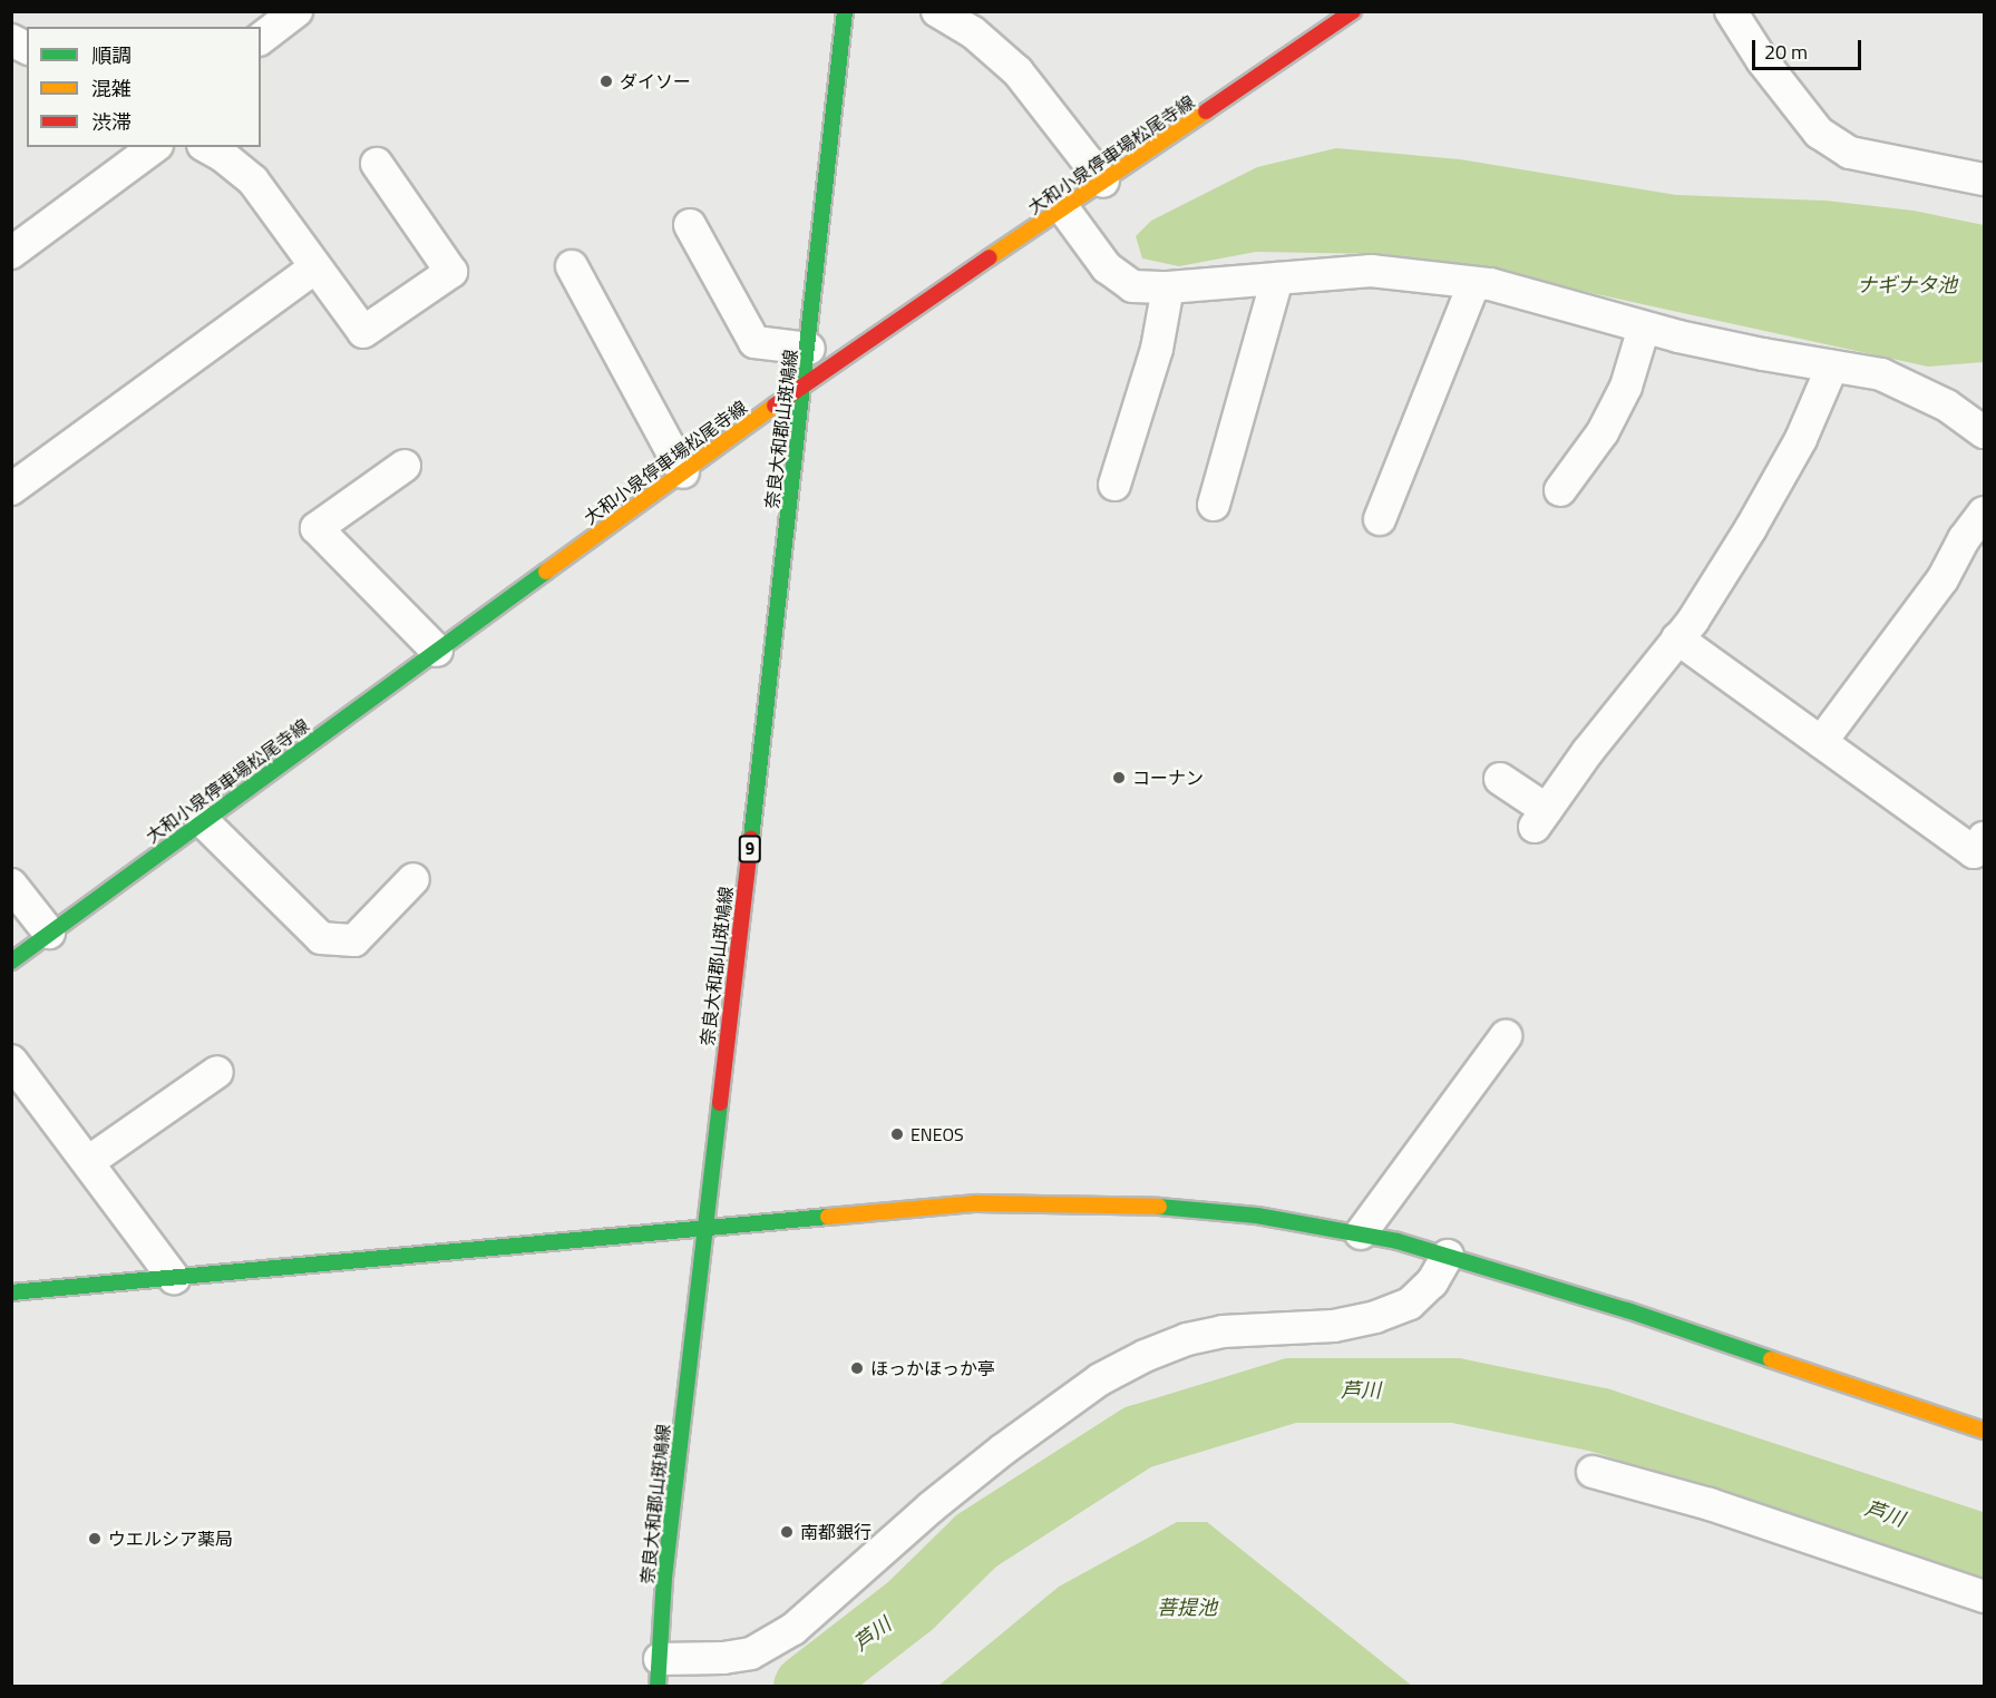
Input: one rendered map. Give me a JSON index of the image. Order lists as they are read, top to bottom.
{
  "streets": {
    "main road": ["大和小泉停車場松尾寺線", "奈良大和郡山斑鳩線", "9"]
  },
  "crossings": [
    ["大和小泉停車場松尾寺線", "奈良大和郡山斑鳩線"]
  ],
  "water": ["ナギナタ池", "芦川", "菩提池"],
  "places": [
    "ダイソー",
    "コーナン",
    "ENEOS",
    "ほっかほっか亭",
    "南都銀行",
    "ウエルシア薬局"
  ],
  "legend": ["順調", "混雑", "渋滞"],
  "scale_bar": "20 m"
}
